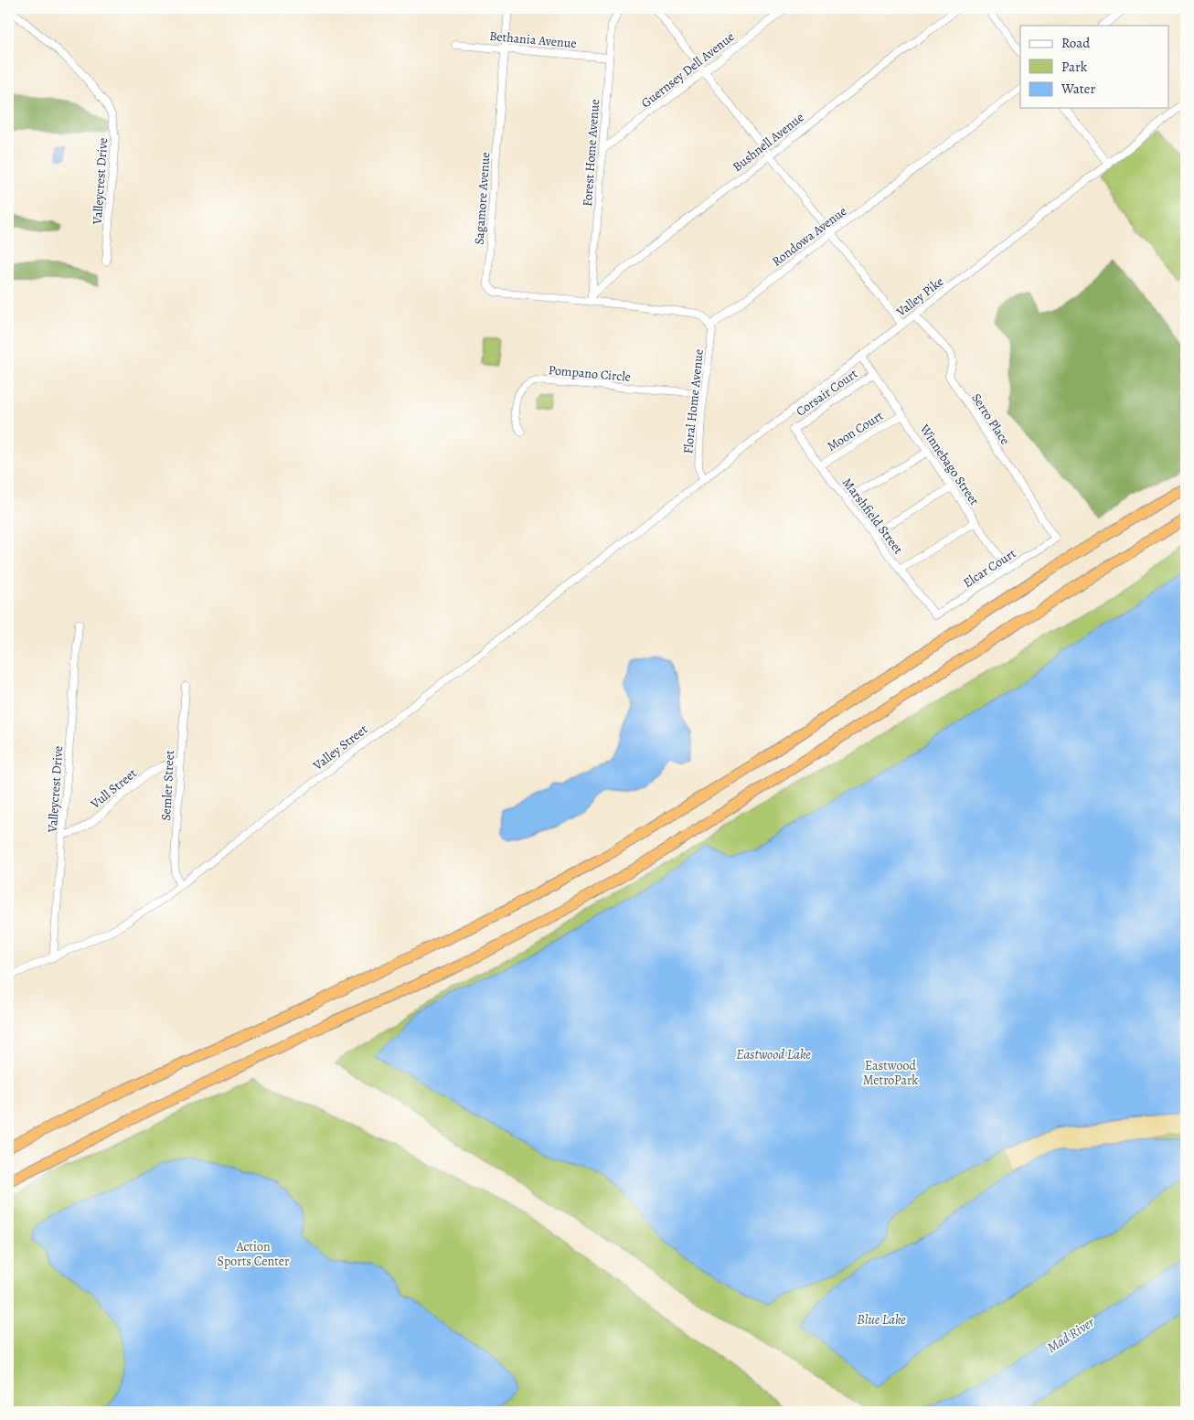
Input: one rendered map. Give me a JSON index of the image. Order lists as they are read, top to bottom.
{
  "streets": {
    "street": [
      "Bethania Avenue",
      "Guernsey Dell Avenue",
      "Bushnell Avenue",
      "Forest Home Avenue",
      "Valleycrest Drive",
      "Sagamore Avenue",
      "Rondowa Avenue",
      "Valley Pike",
      "Pompano Circle",
      "Corsair Court",
      "Floral Home Avenue",
      "Serro Place",
      "Moon Court",
      "Winnebago Street",
      "Marshfield Street",
      "Elcar Court",
      "Valley Street",
      "Semler Street",
      "Vull Street"
    ]
  },
  "crossings": [
    ["Bethania Avenue", "Forest Home Avenue"],
    ["Bethania Avenue", "Sagamore Avenue"],
    ["Guernsey Dell Avenue", "Forest Home Avenue"],
    ["Bushnell Avenue", "Forest Home Avenue"],
    ["Bushnell Avenue", "Sagamore Avenue"],
    ["Forest Home Avenue", "Sagamore Avenue"],
    ["Valleycrest Drive", "Valley Street"],
    ["Valleycrest Drive", "Vull Street"],
    ["Rondowa Avenue", "Floral Home Avenue"],
    ["Valley Pike", "Floral Home Avenue"],
    ["Valley Pike", "Serro Place"],
    ["Valley Pike", "Winnebago Street"],
    ["Valley Pike", "Valley Street"],
    ["Pompano Circle", "Floral Home Avenue"],
    ["Corsair Court", "Winnebago Street"],
    ["Corsair Court", "Marshfield Street"],
    ["Serro Place", "Elcar Court"],
    ["Moon Court", "Winnebago Street"],
    ["Moon Court", "Marshfield Street"],
    ["Winnebago Street", "Elcar Court"],
    ["Marshfield Street", "Elcar Court"],
    ["Valley Street", "Semler Street"],
    ["Semler Street", "Vull Street"]
  ],
  "water": ["Eastwood Lake", "Blue Lake", "Mad River"],
  "parks": ["Eastwood MetroPark", "Action Sports Center"],
  "legend": ["Road", "Park", "Water"]
}
